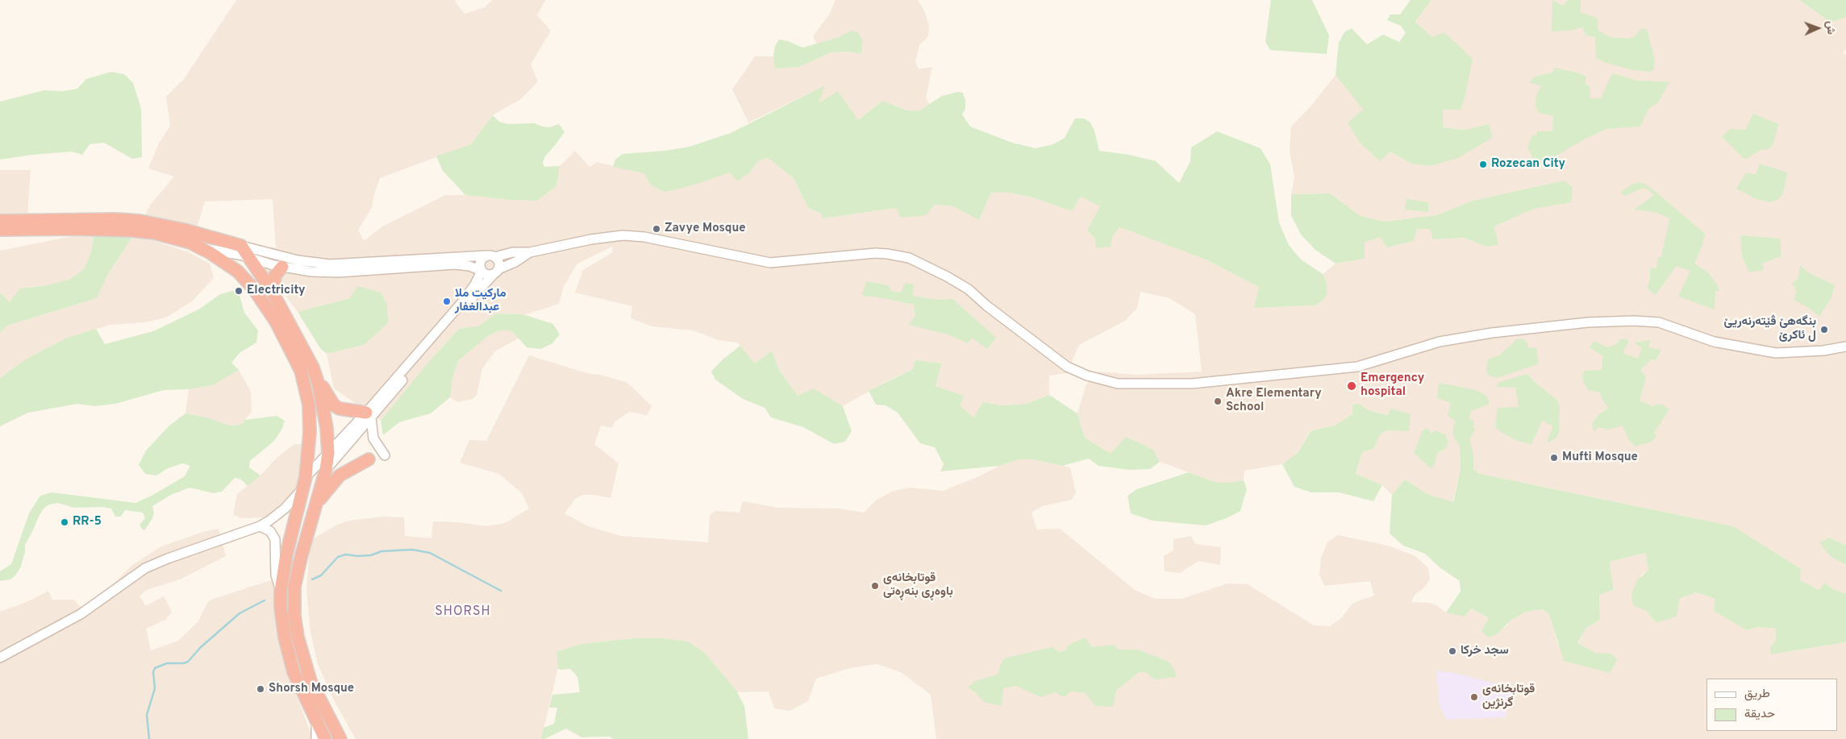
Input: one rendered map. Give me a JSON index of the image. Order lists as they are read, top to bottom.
{
  "districts": ["SHORSH"],
  "places": [
    "Rozecan City",
    "Zavye Mosque",
    "Electricity",
    "ماركيت ملا عبدالغفار",
    "بنگەهێ ڤێتەرنەریێ ل ئاکرێ",
    "Emergency hospital",
    "Akre Elementary School",
    "Mufti Mosque",
    "RR-5",
    "قوتابخانەی باوەڕی بنەڕەتی",
    "سجد خركا",
    "Shorsh Mosque",
    "قوتابخانەی گرنژین"
  ],
  "legend": ["طريق", "حديقة"],
  "north": "right"
}
